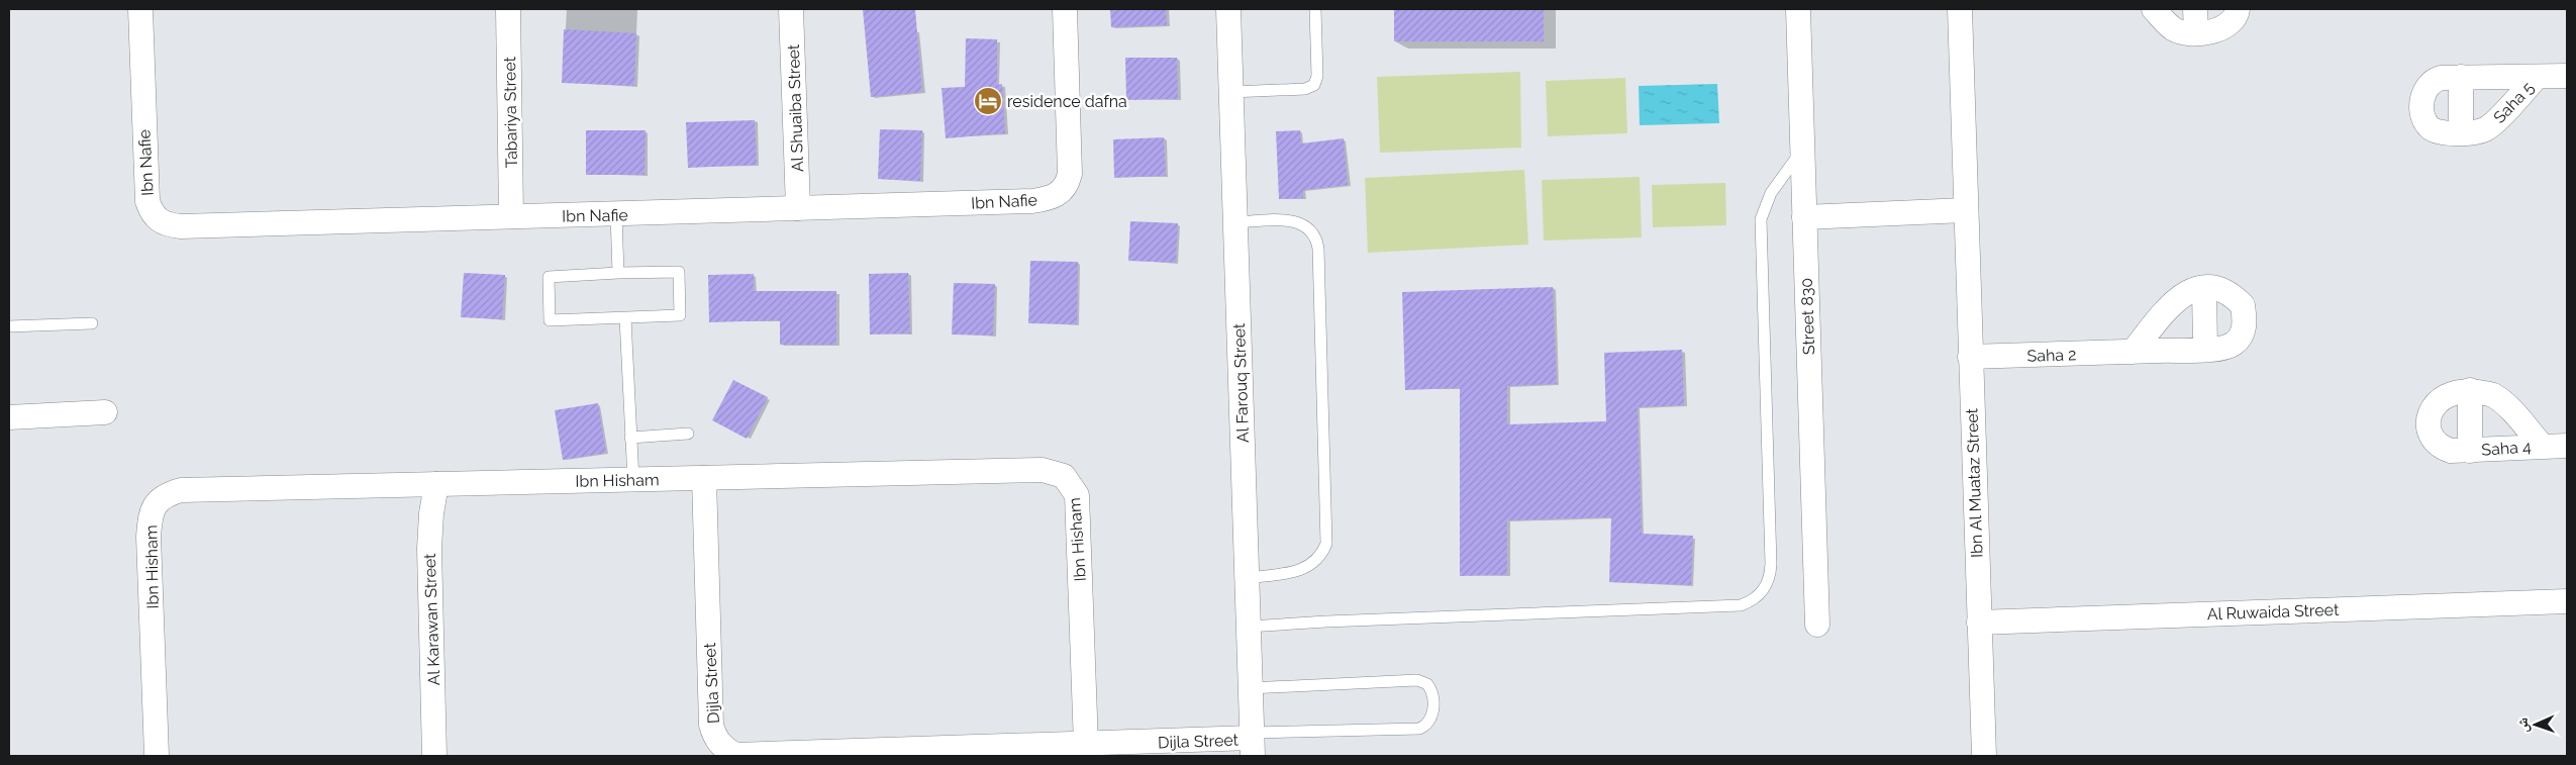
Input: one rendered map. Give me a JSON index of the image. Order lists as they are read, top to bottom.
{
  "streets": {
    "street": [
      "Saha 5",
      "Al Shuaiba Street",
      "Tabariya Street",
      "Ibn Nafie",
      "Street 830",
      "Saha 2",
      "Al Farouq Street",
      "Saha 4",
      "Ibn Hisham",
      "Ibn Al Muataz Street",
      "Al Ruwaida Street",
      "Al Karawan Street",
      "Dijla Street"
    ]
  },
  "crossings": [
    ["Al Shuaiba Street", "Ibn Nafie"],
    ["Tabariya Street", "Ibn Nafie"],
    ["Saha 2", "Ibn Al Muataz Street"],
    ["Al Farouq Street", "Dijla Street"],
    ["Ibn Hisham", "Al Karawan Street"],
    ["Ibn Hisham", "Dijla Street"],
    ["Ibn Al Muataz Street", "Al Ruwaida Street"]
  ],
  "places": {
    "hotel": ["residence dafna"]
  },
  "north": "left"
}
